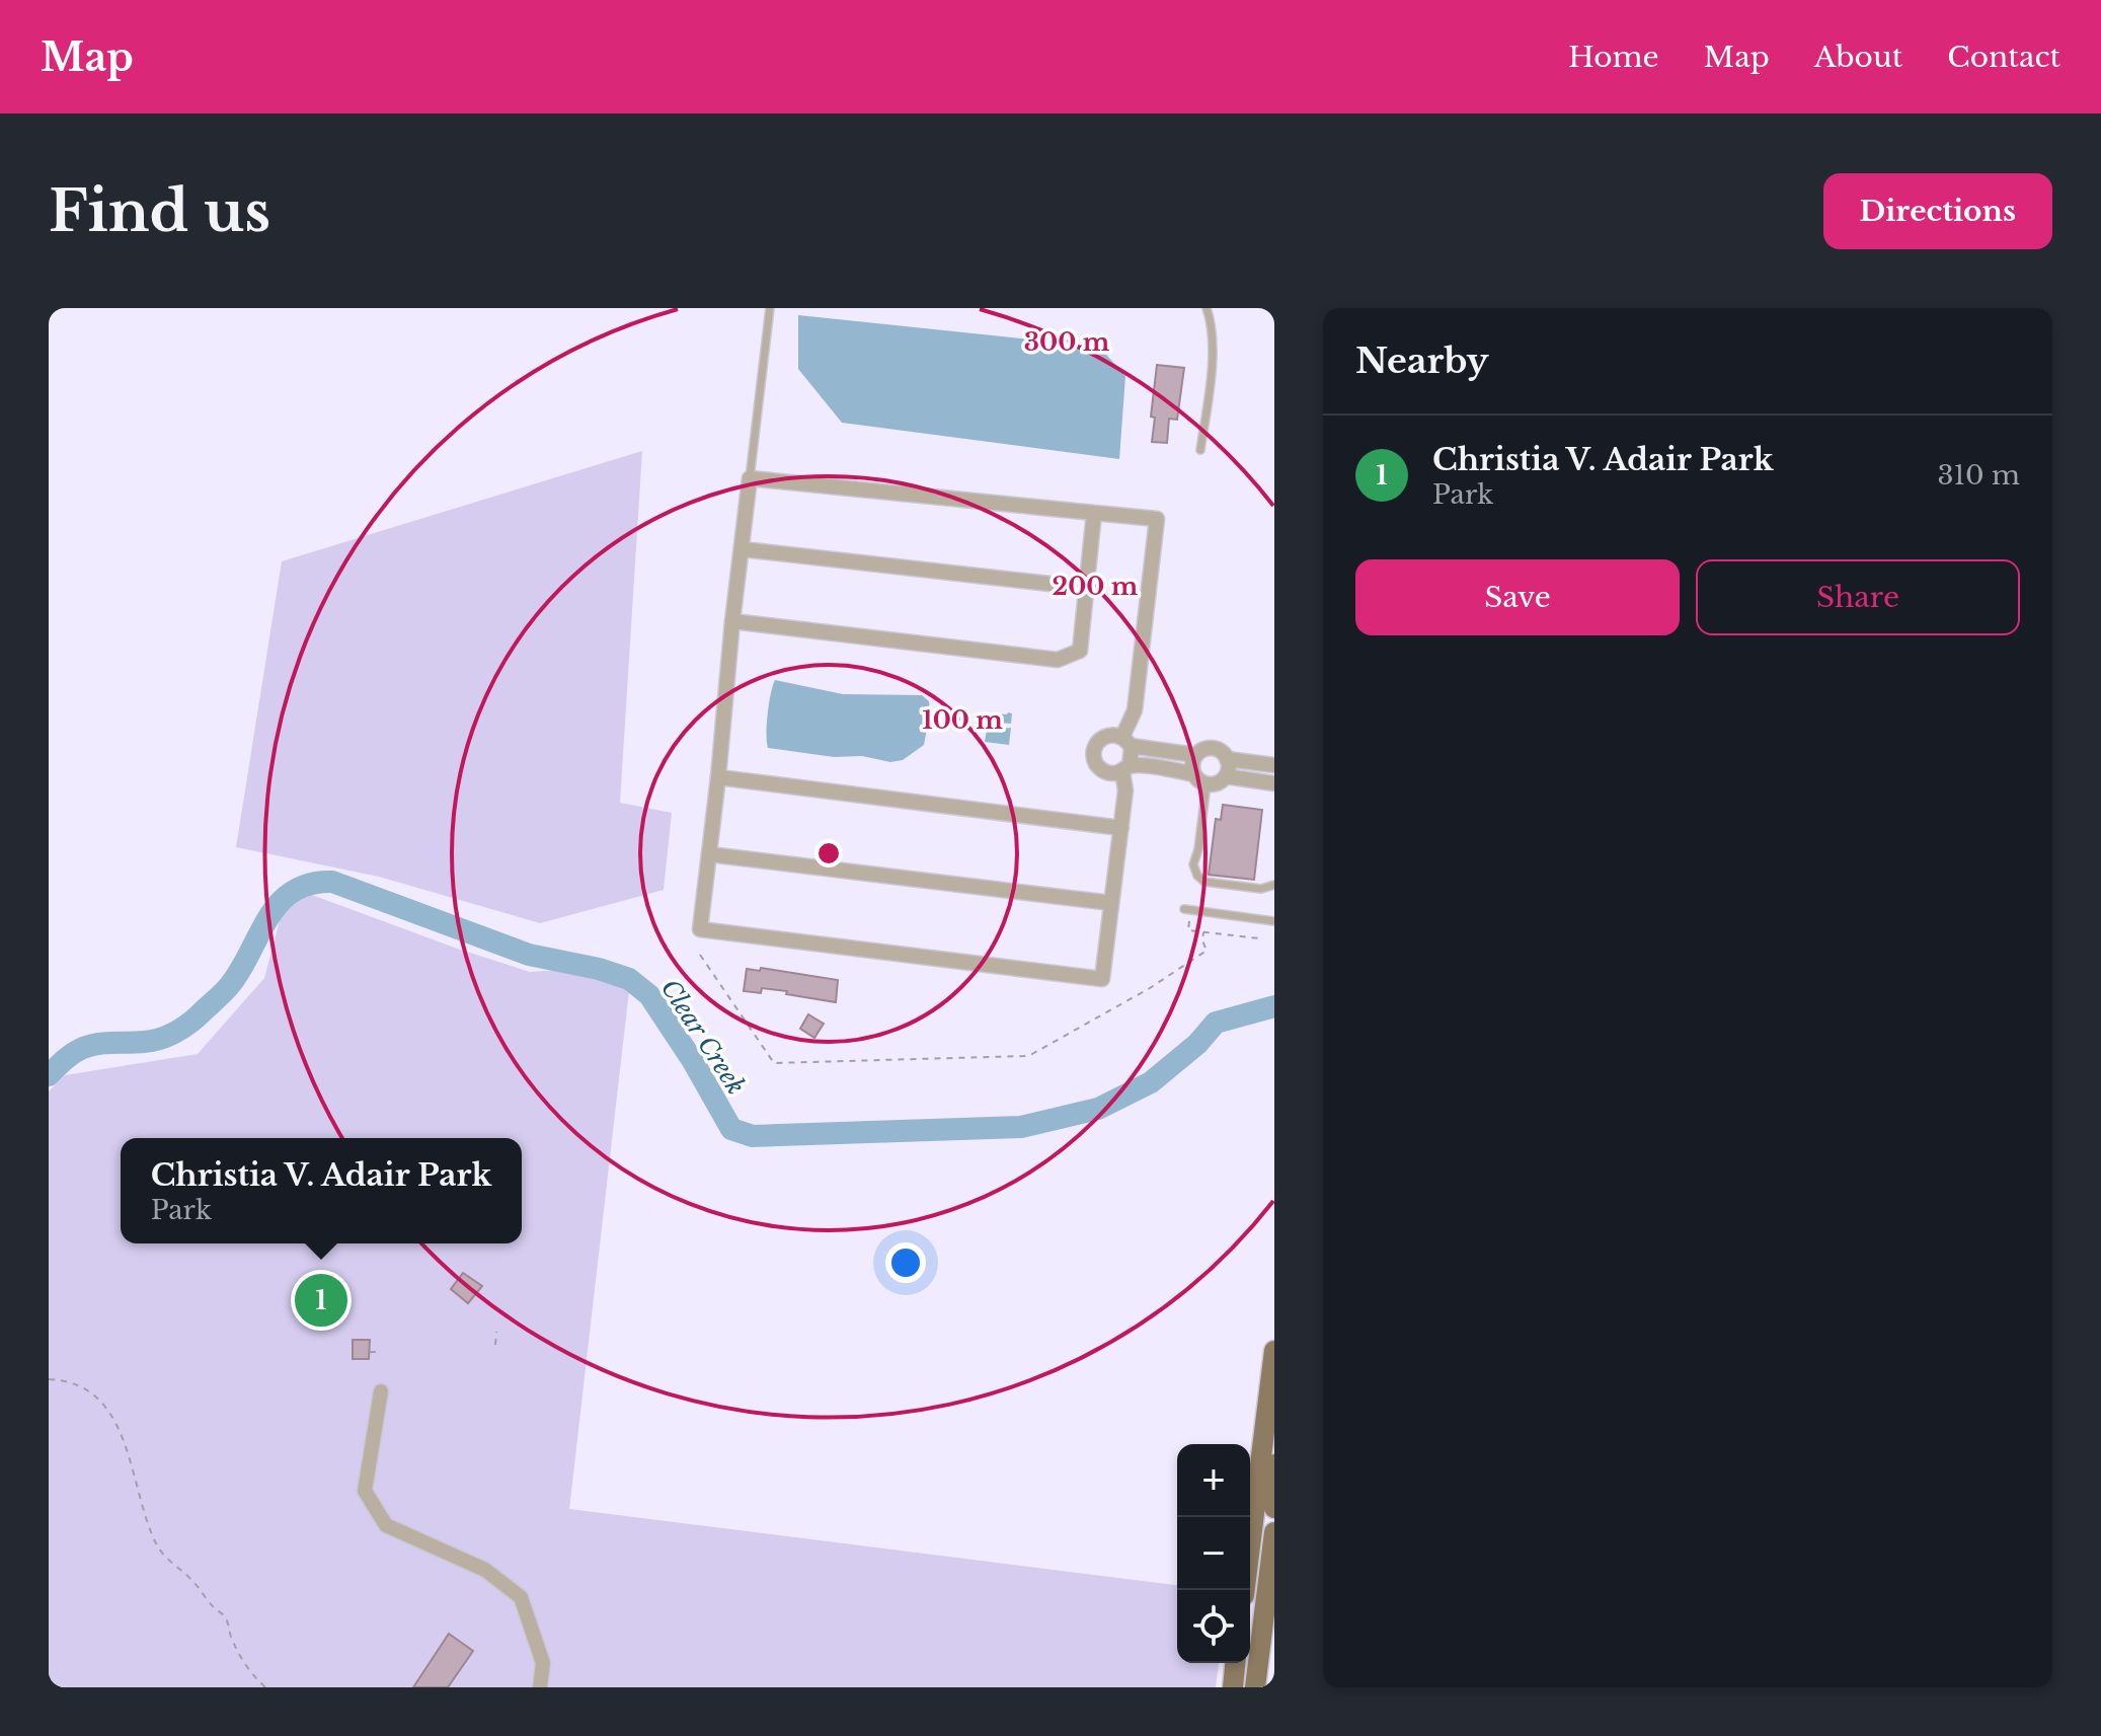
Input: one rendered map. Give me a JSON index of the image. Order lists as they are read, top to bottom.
{
  "water": ["Clear Creek"],
  "page": {
    "header": "Map",
    "nav": [
      "Home",
      "Map",
      "About",
      "Contact"
    ],
    "buttons": [
      "Directions",
      ["Save", "Share"]
    ],
    "title": "Find us",
    "heading": "Nearby",
    "list": [
      {
        "mark": "1",
        "name": "Christia V. Adair Park",
        "note": "Park",
        "value": "310 m"
      }
    ],
    "popup": ["Christia V. Adair Park", "Park"],
    "pins": "1",
    "map_buttons": ["+", "−"]
  },
  "rings": ["300 m", "200 m", "100 m"]
}
